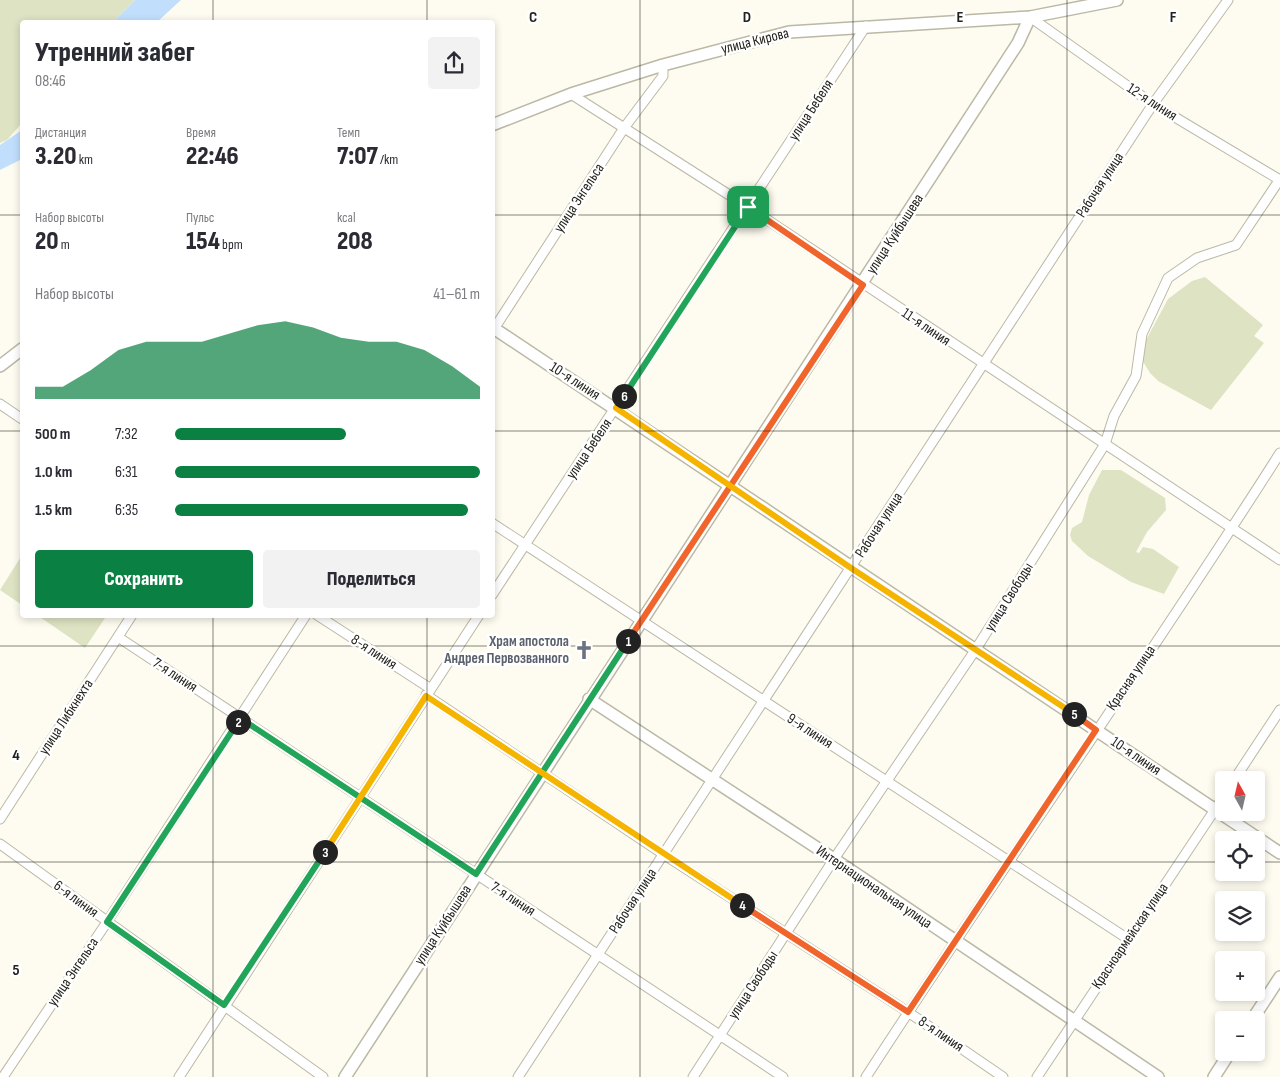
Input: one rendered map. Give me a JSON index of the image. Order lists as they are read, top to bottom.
{
  "streets": {
    "street": [
      "улица Кирова",
      "12-я линия",
      "улица Бебеля",
      "Рабочая улица",
      "улица Энгельса",
      "улица Куйбышева",
      "11-я линия",
      "10-я линия",
      "улица Свободы",
      "8-я линия",
      "7-я линия",
      "Красная улица",
      "улица Либкнехта",
      "9-я линия",
      "Интернациональная улица",
      "6-я линия",
      "Красноармейская улица"
    ]
  },
  "crossings": [
    ["улица Кирова", "12-я линия"],
    ["улица Кирова", "улица Бебеля"],
    ["улица Кирова", "улица Энгельса"],
    ["улица Кирова", "улица Куйбышева"],
    ["улица Кирова", "11-я линия"],
    ["12-я линия", "Рабочая улица"],
    ["12-я линия", "улица Куйбышева"],
    ["12-я линия", "улица Свободы"],
    ["улица Бебеля", "11-я линия"],
    ["улица Бебеля", "10-я линия"],
    ["улица Бебеля", "9-я линия"],
    ["Рабочая улица", "11-я линия"],
    ["Рабочая улица", "10-я линия"],
    ["Рабочая улица", "8-я линия"],
    ["Рабочая улица", "7-я линия"],
    ["Рабочая улица", "9-я линия"],
    ["Рабочая улица", "Интернациональная улица"],
    ["улица Энгельса", "11-я линия"],
    ["улица Энгельса", "7-я линия"],
    ["улица Энгельса", "6-я линия"],
    ["улица Куйбышева", "11-я линия"],
    ["улица Куйбышева", "10-я линия"],
    ["улица Куйбышева", "8-я линия"],
    ["улица Куйбышева", "7-я линия"],
    ["улица Куйбышева", "9-я линия"],
    ["улица Куйбышева", "Интернациональная улица"],
    ["11-я линия", "улица Свободы"],
    ["11-я линия", "Красная улица"],
    ["10-я линия", "улица Свободы"],
    ["10-я линия", "Красная улица"],
    ["10-я линия", "Красноармейская улица"],
    ["улица Свободы", "8-я линия"],
    ["улица Свободы", "7-я линия"],
    ["улица Свободы", "9-я линия"],
    ["улица Свободы", "Интернациональная улица"],
    ["8-я линия", "Красная улица"],
    ["7-я линия", "улица Либкнехта"],
    ["Красная улица", "9-я линия"],
    ["Красная улица", "Интернациональная улица"],
    ["9-я линия", "Красноармейская улица"],
    ["Интернациональная улица", "Красноармейская улица"]
  ],
  "places": {
    "church": ["Храм апостола Андрея Первозванного"]
  },
  "north": "top",
  "page": {
    "heading": ["Утренний забег", "08:46"],
    "stats": [
      ["Дистанция", "3.20 km"],
      ["Время", "22:46"],
      ["Темп", "7:07 /km"],
      ["Набор высоты", "20 m"],
      ["Пульс", "154 bpm"],
      ["kcal", "208"]
    ],
    "chart": ["Набор высоты", "41–61 m"],
    "pins": [
      "6",
      "1",
      "5",
      "2",
      "3",
      "4"
    ],
    "list": [
      {
        "name": "500 m",
        "note": "7:32"
      },
      {
        "name": "1.0 km",
        "note": "6:31"
      },
      {
        "name": "1.5 km",
        "note": "6:35"
      }
    ],
    "buttons": ["Сохранить", "Поделиться"],
    "map_buttons": ["+", "−"]
  },
  "grid": {
    "columns": [
      "C",
      "D",
      "E",
      "F"
    ],
    "rows": ["4", "5"]
  }
}
